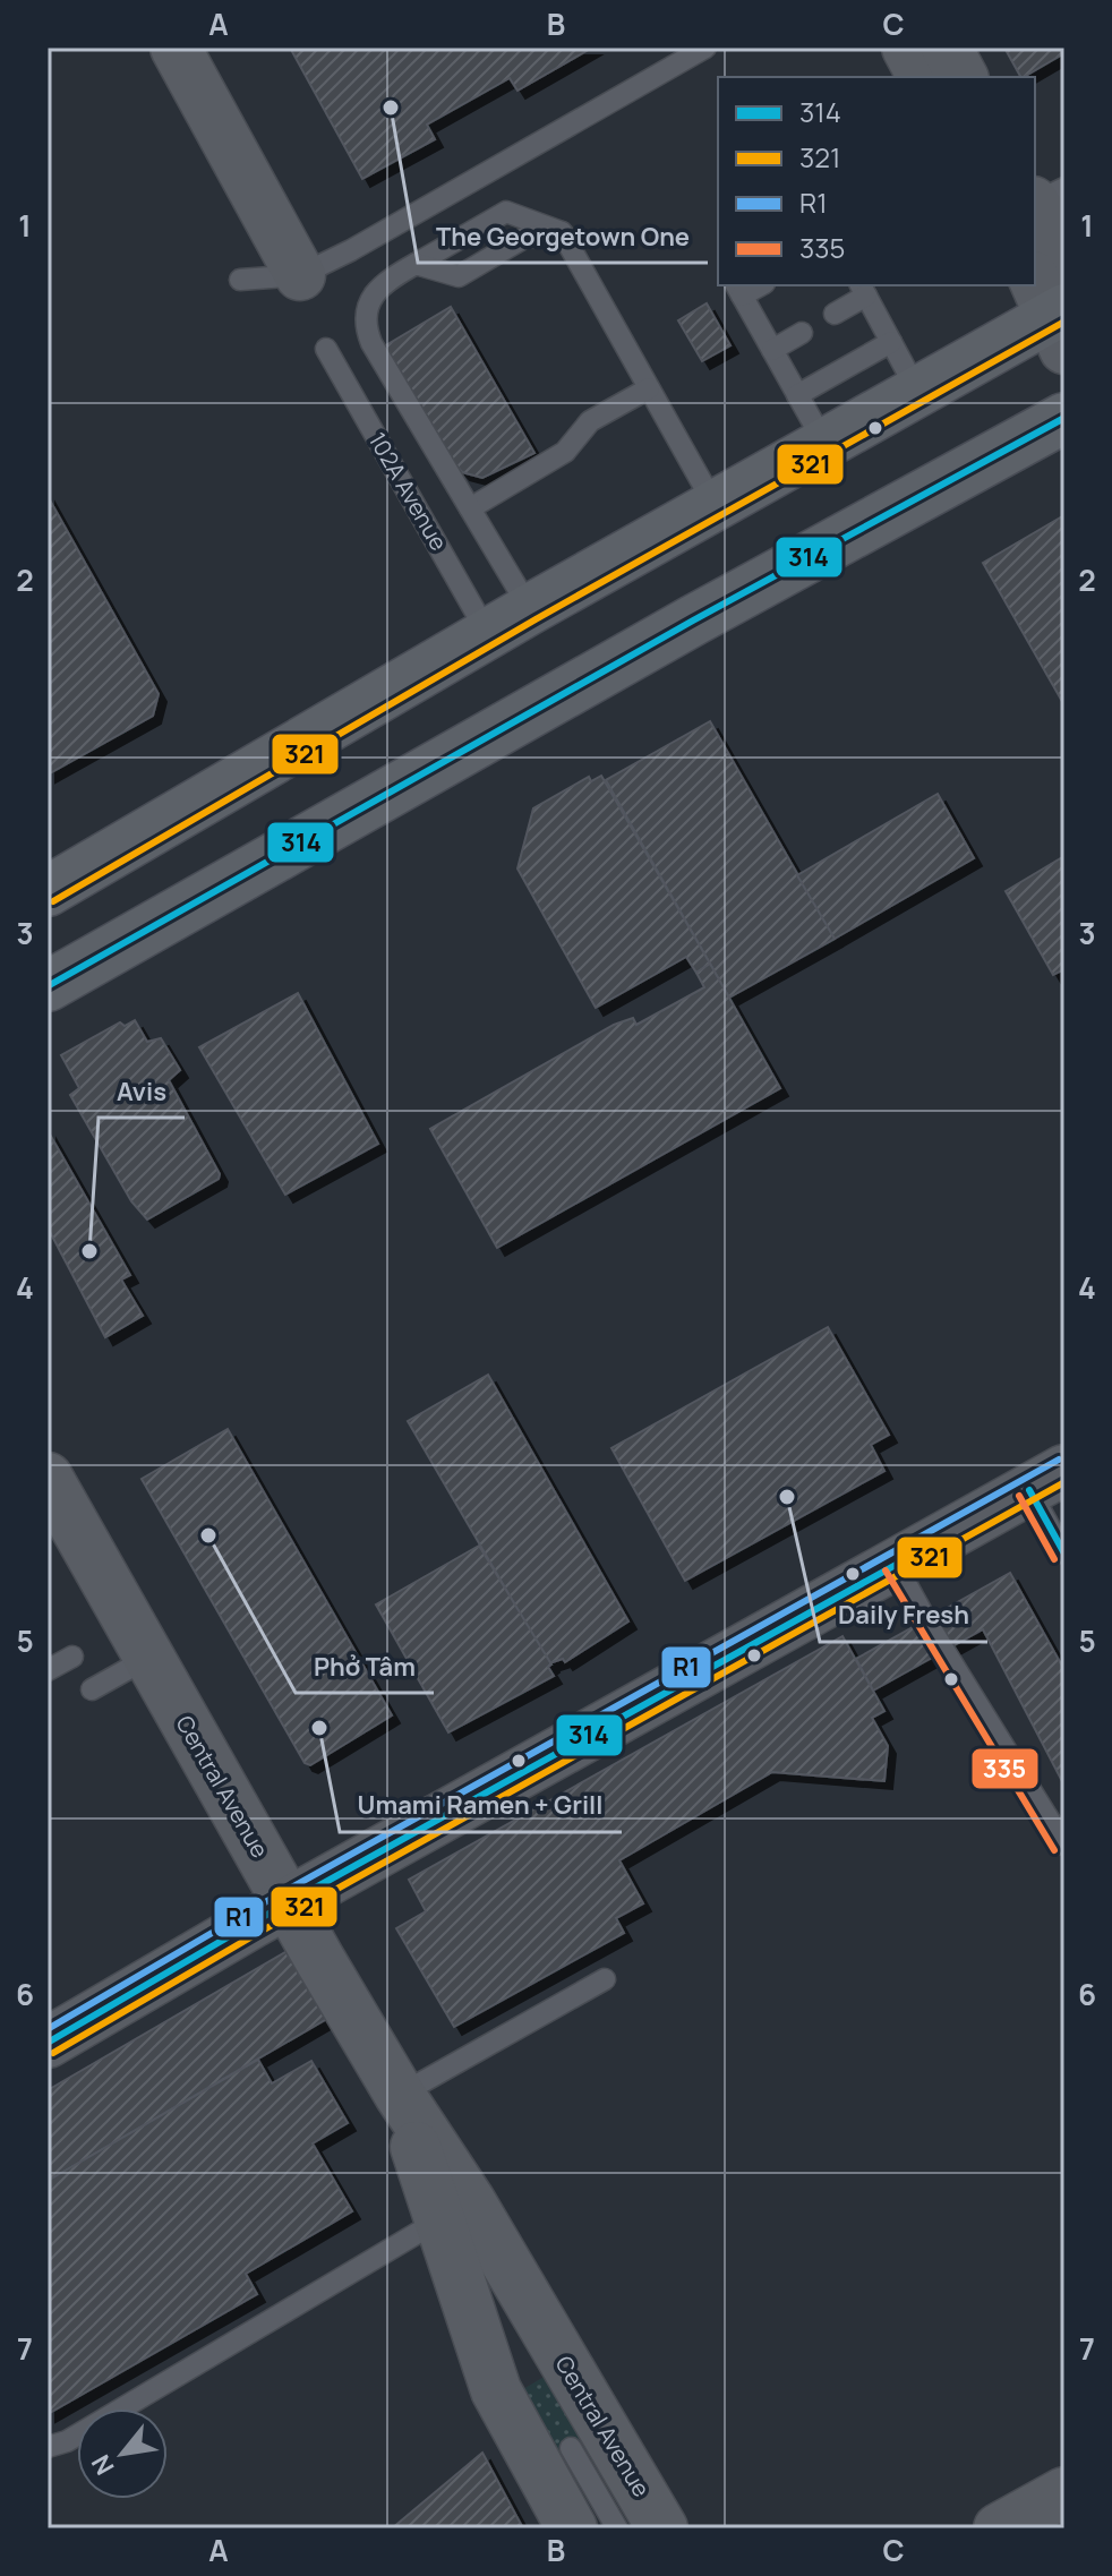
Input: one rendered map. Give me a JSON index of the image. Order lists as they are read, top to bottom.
{
  "streets": {
    "street": ["Central Avenue"],
    "lane": ["102A Avenue"]
  },
  "places": [
    "The Georgetown One",
    "Avis",
    "Daily Fresh",
    "Phở Tâm",
    "Umami Ramen + Grill"
  ],
  "lines": [
    "transit line 321",
    "transit line 314",
    "transit line R1",
    "transit line 335"
  ],
  "legend": [
    "314",
    "321",
    "R1",
    "335"
  ],
  "north": "bottom left",
  "grid": {
    "columns": ["A", "B", "C"],
    "rows": [
      "1",
      "2",
      "3",
      "4",
      "5",
      "6",
      "7"
    ]
  }
}
